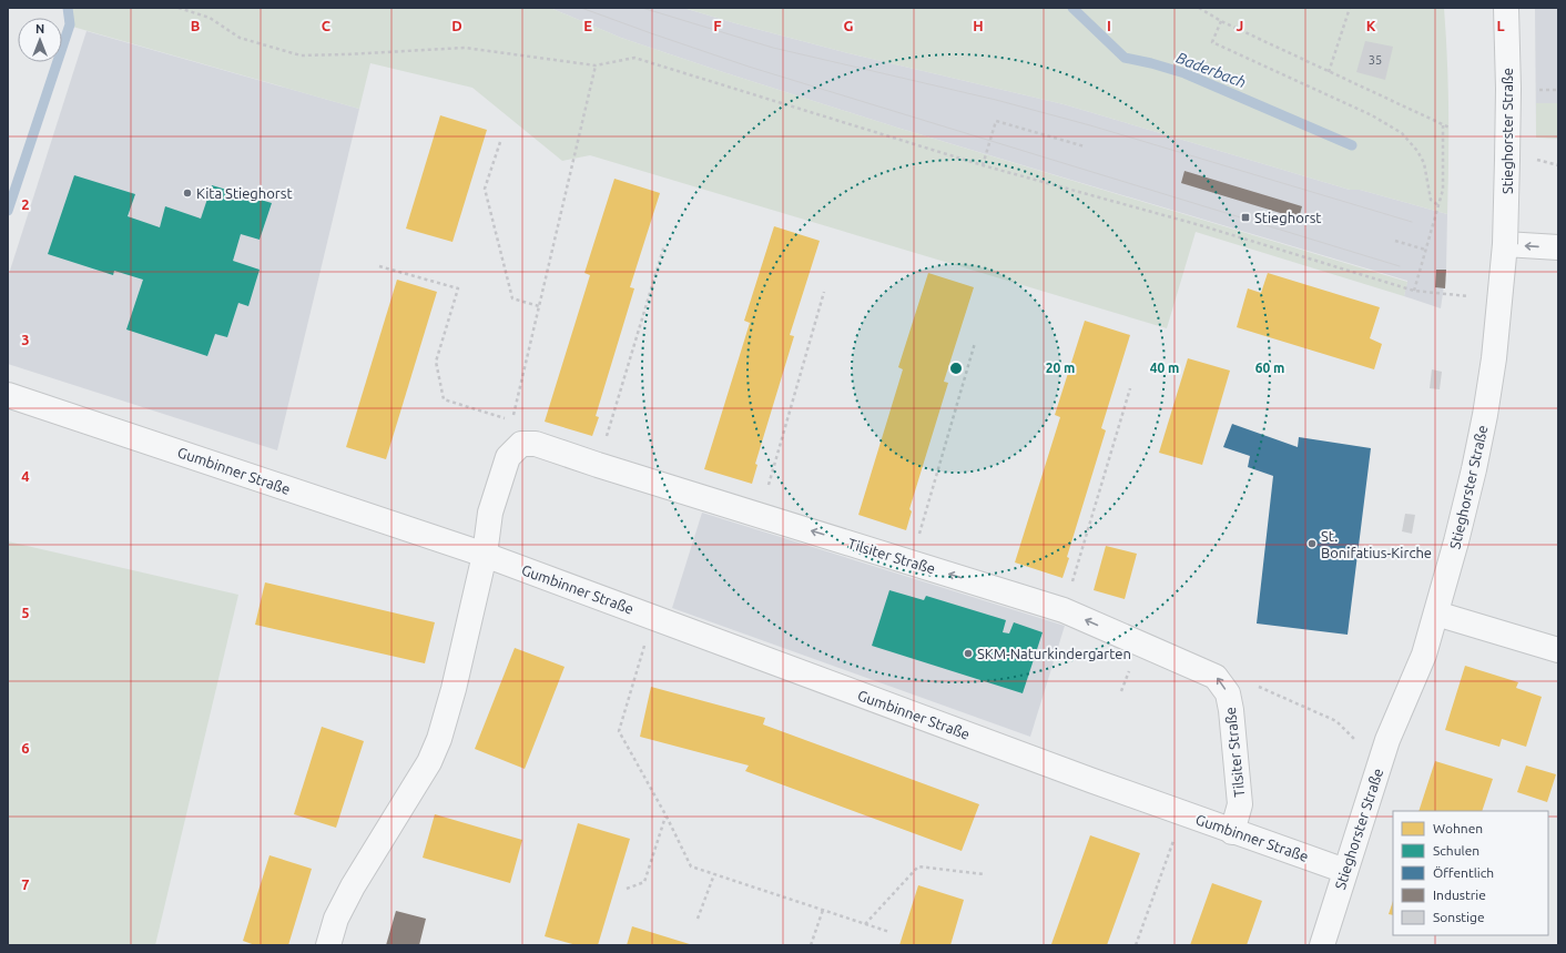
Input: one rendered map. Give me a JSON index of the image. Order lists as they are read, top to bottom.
{
  "streets": {
    "street": ["Stieghorster Straße", "Gumbinner Straße", "Tilsiter Straße"]
  },
  "crossings": [
    ["Stieghorster Straße", "Gumbinner Straße"],
    ["Gumbinner Straße", "Tilsiter Straße"]
  ],
  "one_way": ["Tilsiter Straße"],
  "water": ["Baderbach"],
  "places": {
    "other": ["Kita Stieghorst", "St. Bonifatius-Kirche", "SKM-Naturkindergarten"],
    "transit": ["Stieghorst"]
  },
  "house_numbers": ["35"],
  "legend": [
    "Wohnen",
    "Schulen",
    "Öffentlich",
    "Industrie",
    "Sonstige"
  ],
  "north": "top",
  "grid": {
    "columns": [
      "B",
      "C",
      "D",
      "E",
      "F",
      "G",
      "H",
      "I",
      "J",
      "K",
      "L"
    ],
    "rows": [
      "2",
      "3",
      "4",
      "5",
      "6",
      "7"
    ]
  },
  "rings": ["20 m", "40 m", "60 m"]
}
